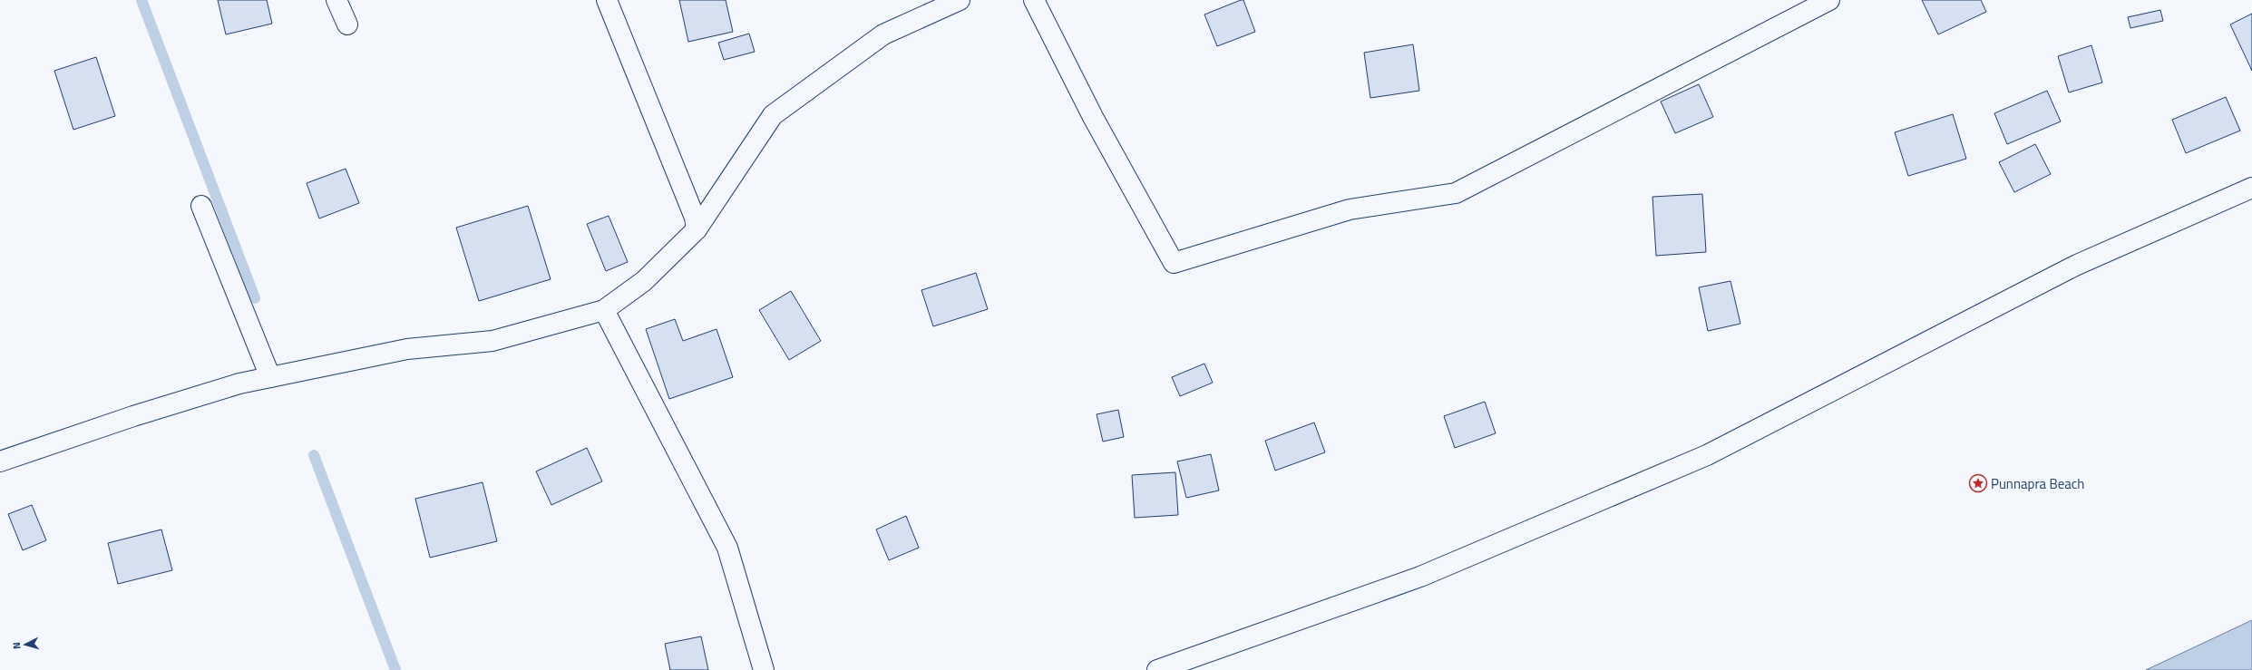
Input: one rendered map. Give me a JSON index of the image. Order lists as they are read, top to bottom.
{
  "places": {
    "place": ["Punnapra Beach"]
  },
  "north": "left"
}
